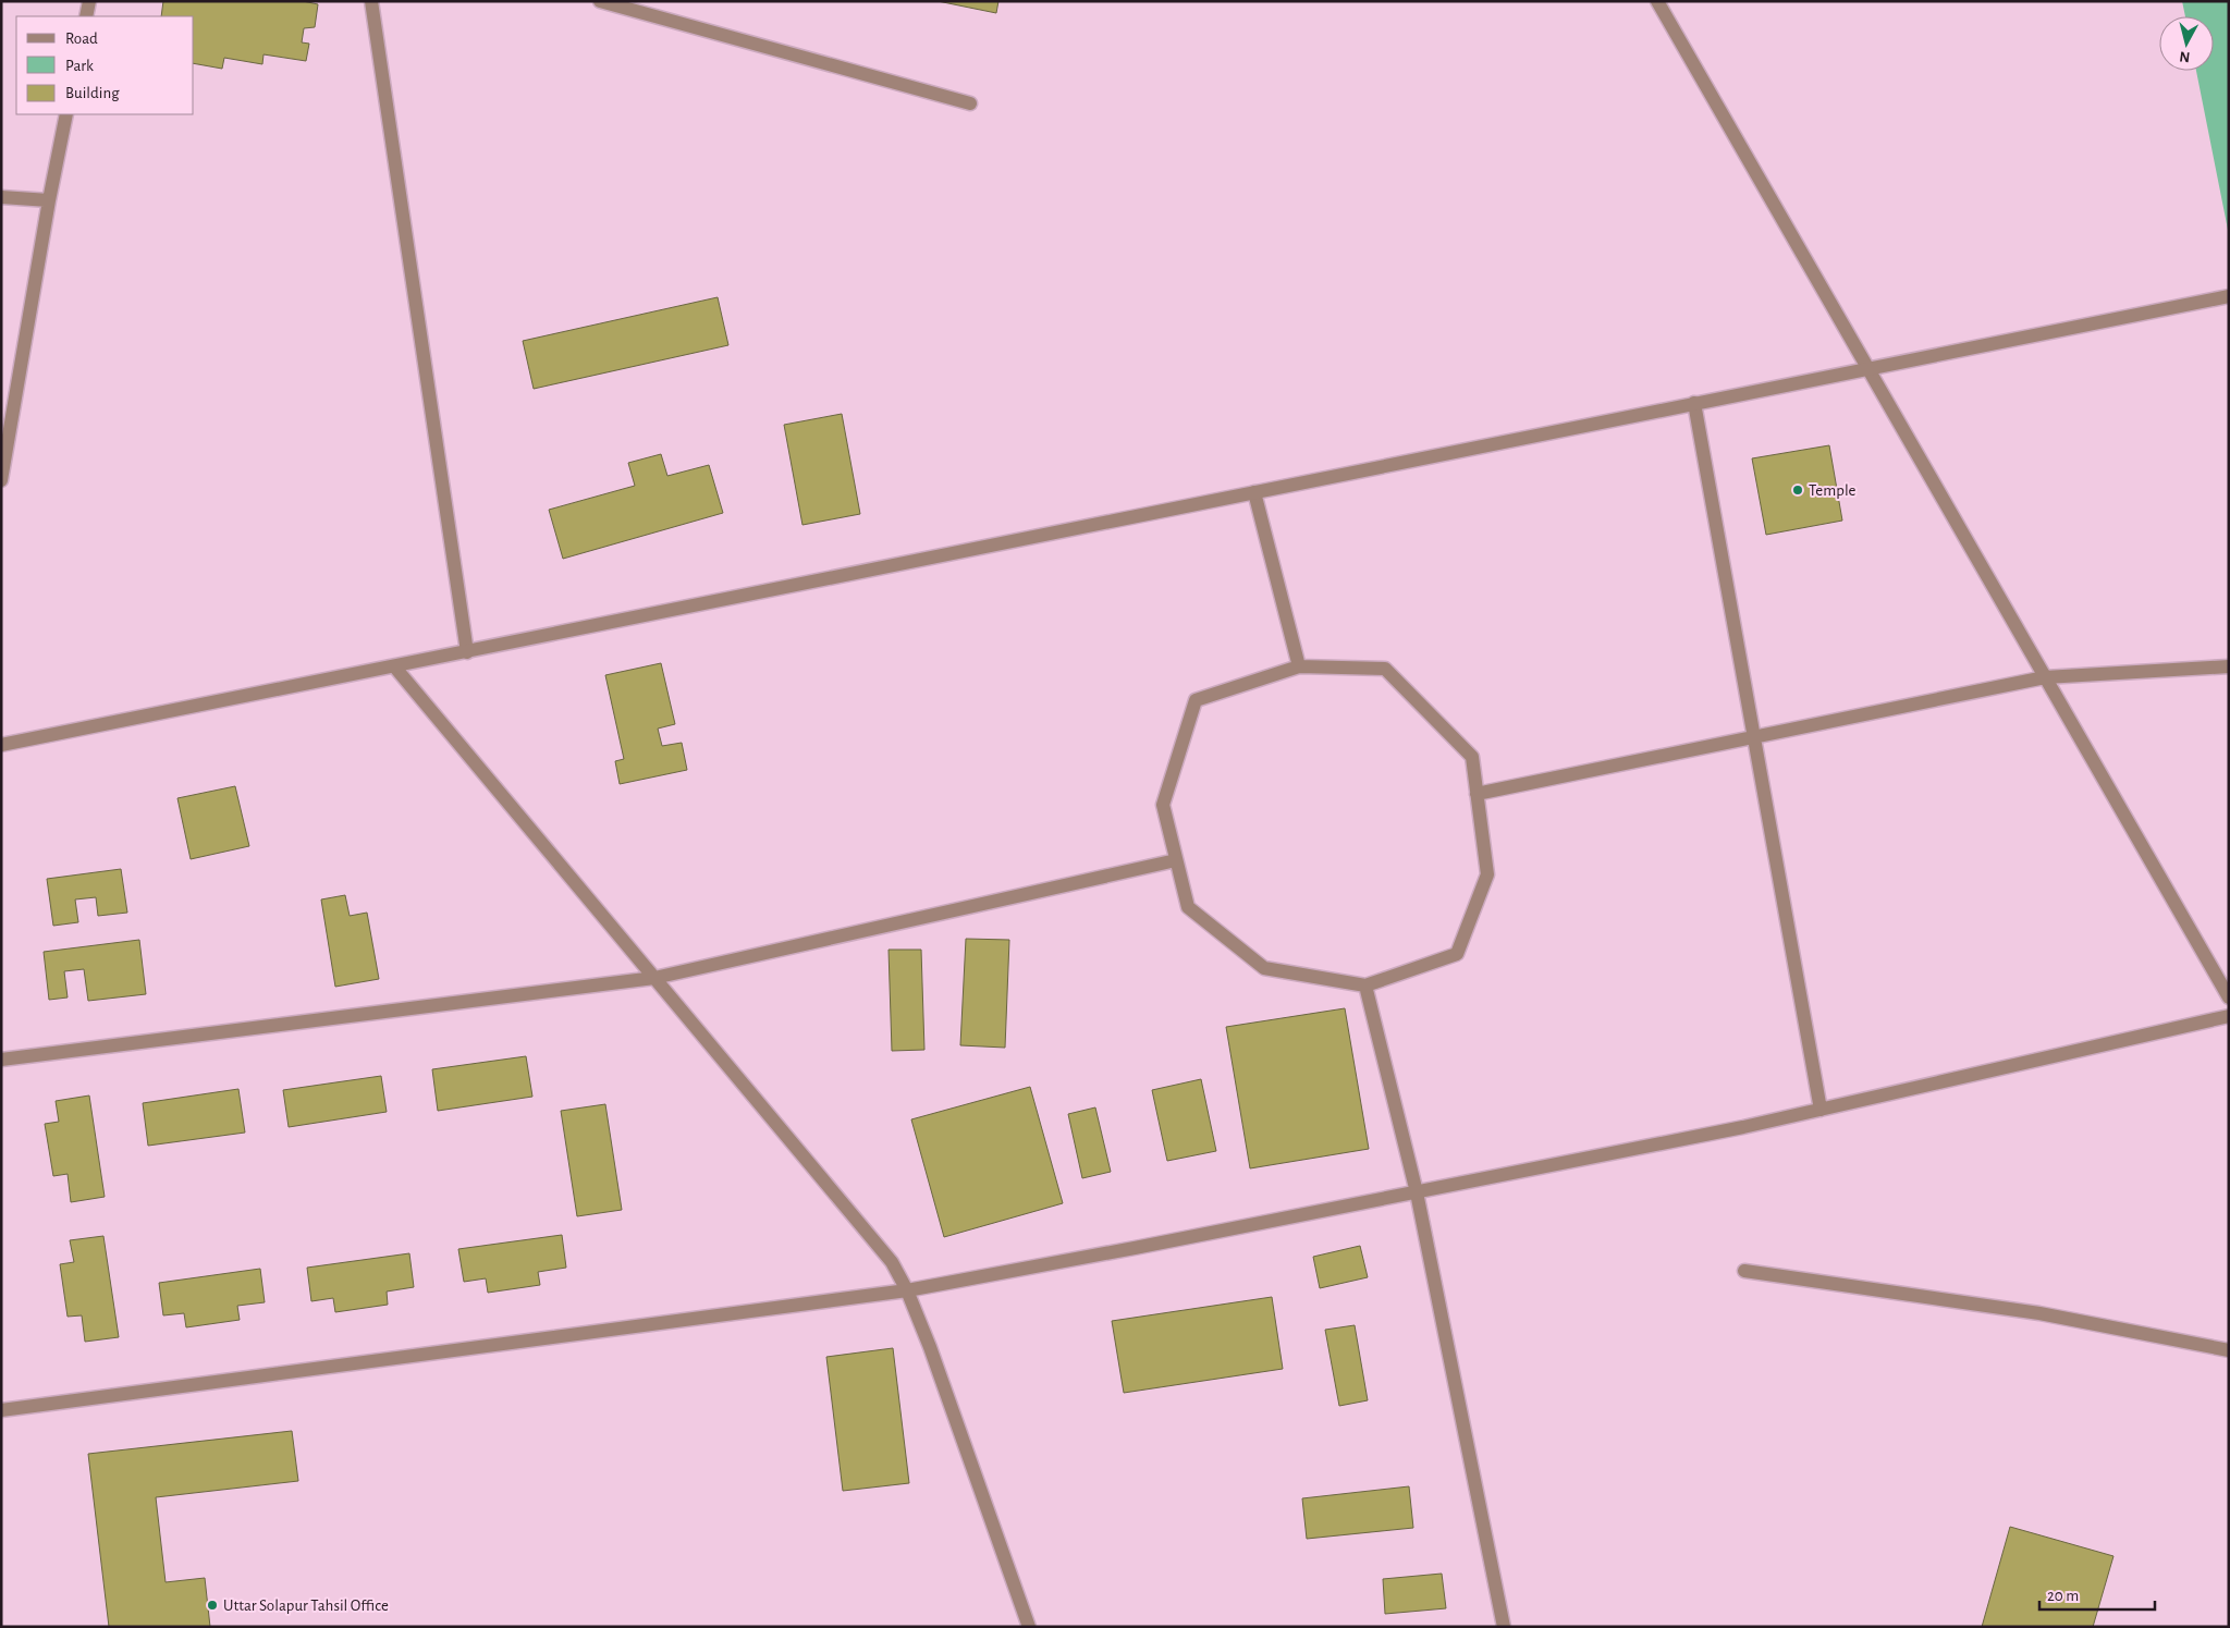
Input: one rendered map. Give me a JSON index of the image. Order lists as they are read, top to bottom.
{
  "places": ["Temple", "Uttar Solapur Tahsil Office"],
  "legend": ["Road", "Park", "Building"],
  "scale_bar": "20 m",
  "north": "bottom"
}
